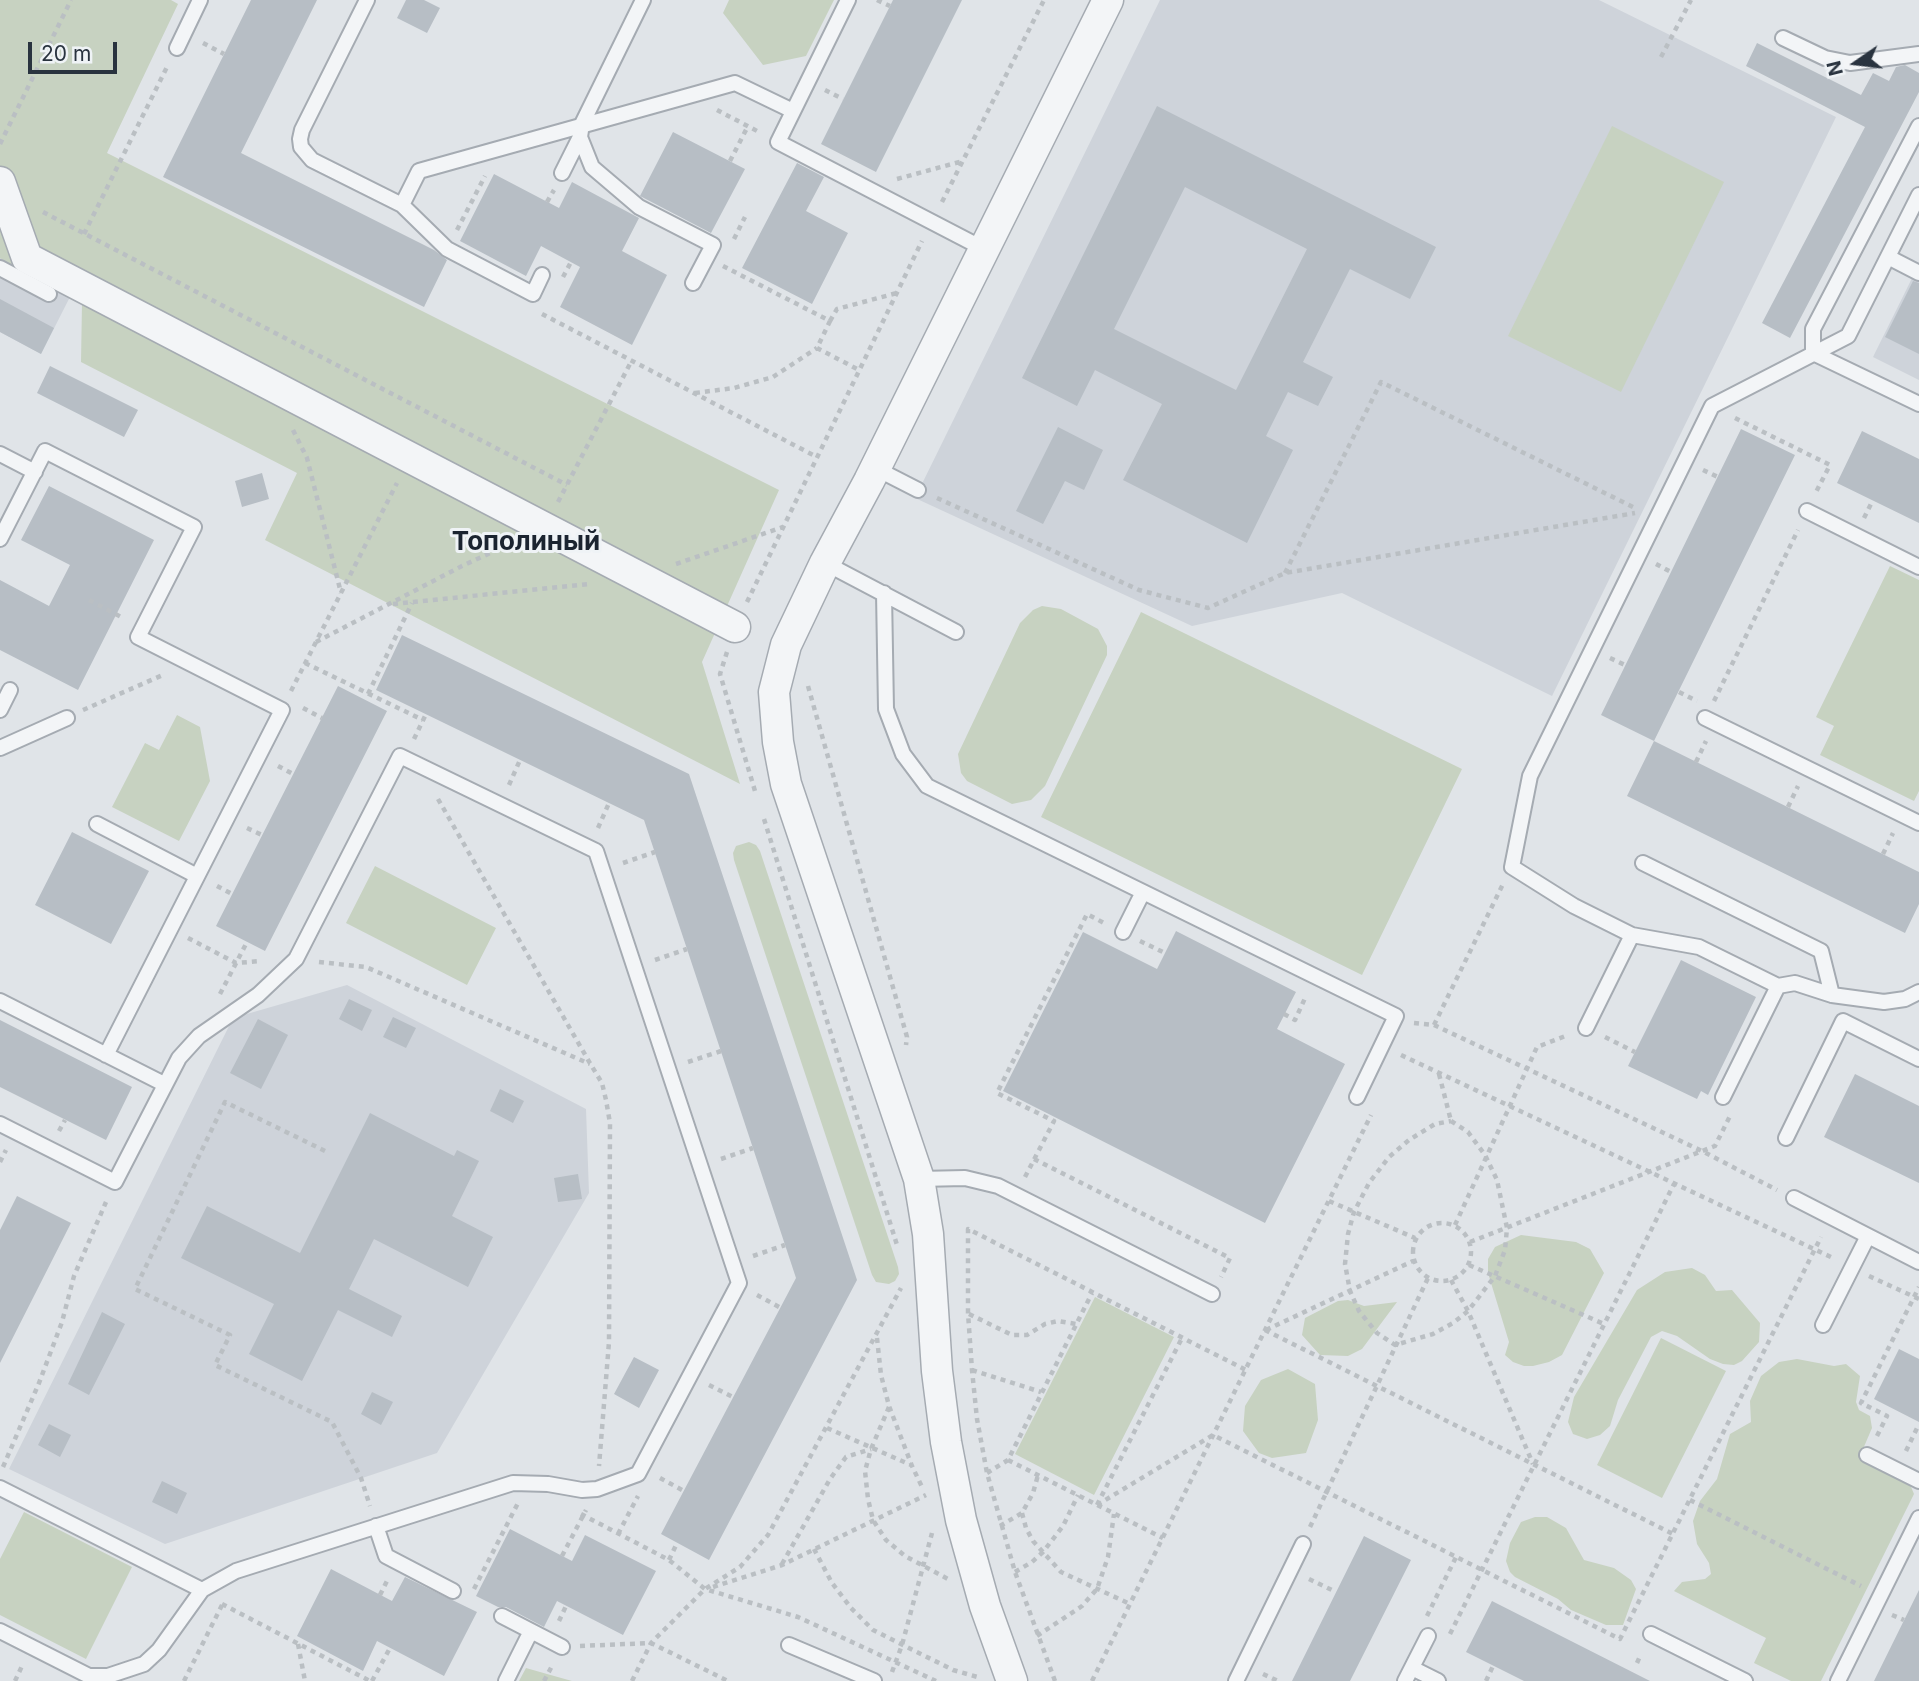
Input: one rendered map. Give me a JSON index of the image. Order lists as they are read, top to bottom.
{
  "districts": ["Тополиный"],
  "scale_bar": "20 m",
  "north": "left"
}
